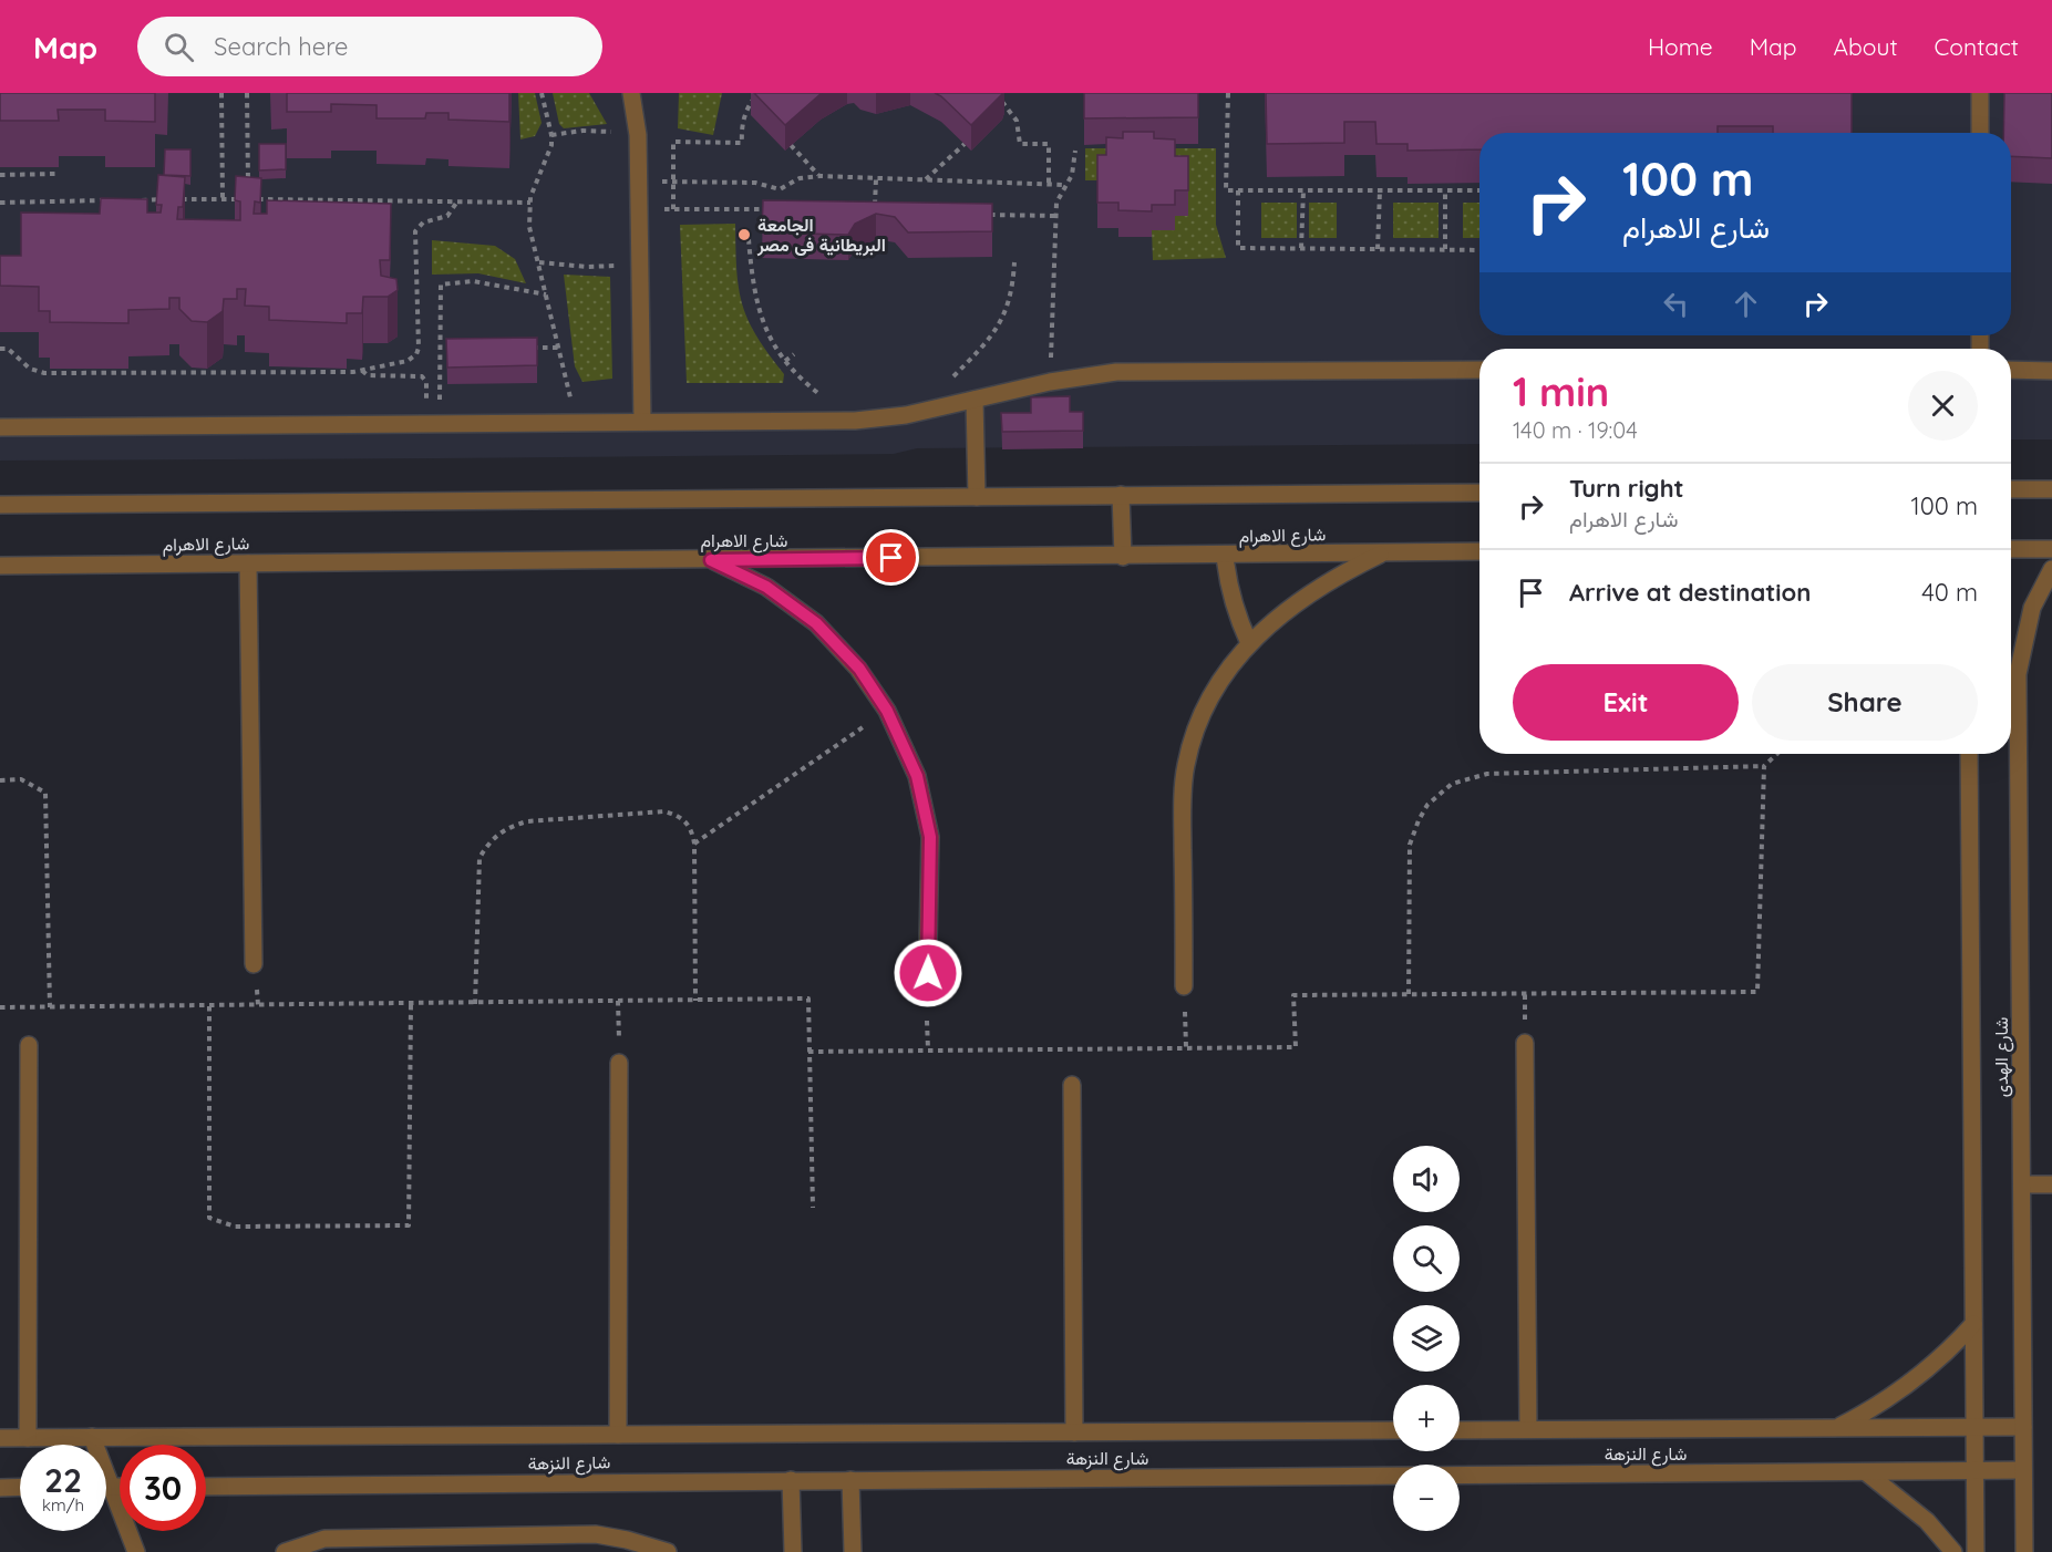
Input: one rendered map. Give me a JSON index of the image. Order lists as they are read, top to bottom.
{
  "streets": {
    "street": ["شارع الاهرام", "شارع الهدى", "شارع النزهة"]
  },
  "crossings": [
    ["شارع الهدى", "شارع النزهة"]
  ],
  "places": ["الجامعة البريطانية فى مصر"],
  "page": {
    "header": "Map",
    "search": "Search here",
    "nav": [
      "Home",
      "Map",
      "About",
      "Contact"
    ],
    "turn": ["100 m", "شارع الاهرام"],
    "heading": ["1 min", "140 m · 19:04"],
    "list": [
      {
        "name": "Turn right",
        "note": "شارع الاهرام",
        "value": "100 m"
      },
      {
        "name": "Arrive at destination",
        "value": "40 m"
      }
    ],
    "buttons": ["Exit", "Share"],
    "map_buttons": ["+", "−"],
    "speed": "22 km/h",
    "limit": "30"
  }
}
